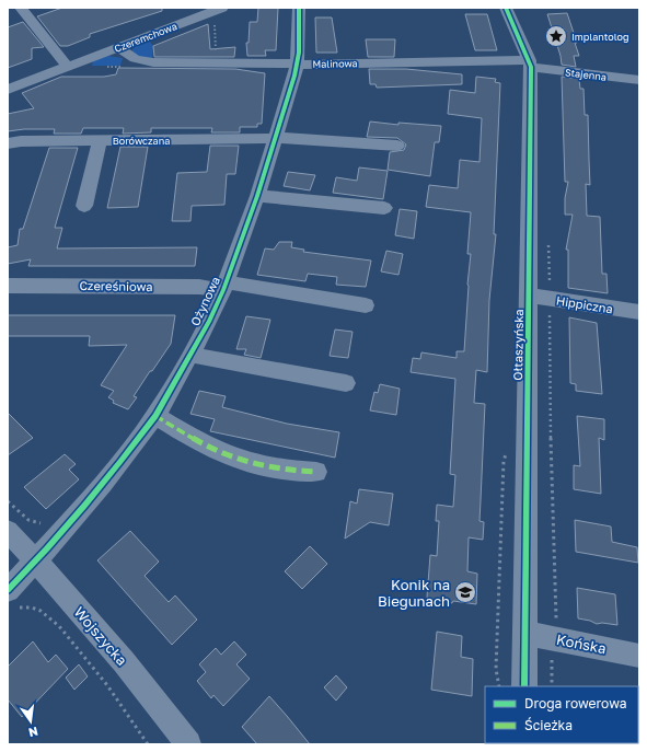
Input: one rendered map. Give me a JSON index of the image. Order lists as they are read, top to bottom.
{
  "streets": {
    "street": [
      "Czeremchowa",
      "Malinowa",
      "Stajenna",
      "Borówczana",
      "Czereśniowa",
      "Ożynowa",
      "Hippiczna",
      "Ołtaszyńska",
      "Wojszycka",
      "Końska"
    ]
  },
  "crossings": [
    ["Czeremchowa", "Malinowa"],
    ["Malinowa", "Stajenna"],
    ["Malinowa", "Ożynowa"],
    ["Malinowa", "Ołtaszyńska"],
    ["Stajenna", "Ołtaszyńska"],
    ["Borówczana", "Ożynowa"],
    ["Czereśniowa", "Ożynowa"],
    ["Ożynowa", "Wojszycka"],
    ["Hippiczna", "Ołtaszyńska"],
    ["Ołtaszyńska", "Końska"]
  ],
  "places": {
    "place": ["Implantolog"],
    "school or university": ["Konik na Biegunach"]
  },
  "legend": ["Droga rowerowa", "Ścieżka"],
  "north": "bottom"
}
